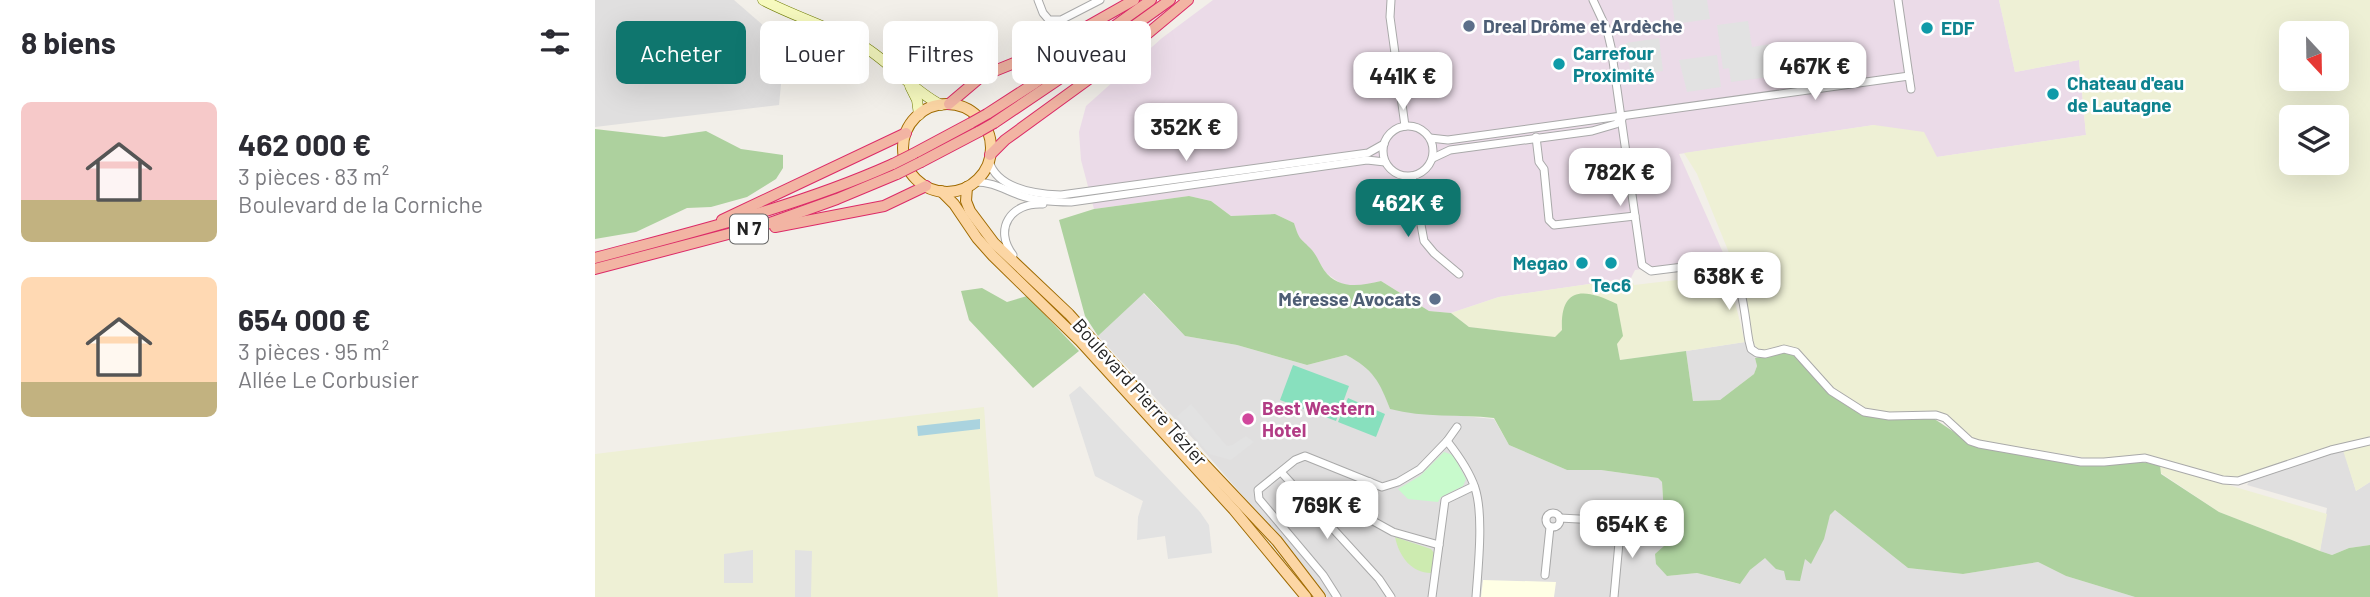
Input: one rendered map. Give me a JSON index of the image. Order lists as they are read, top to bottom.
{
  "streets": {
    "highway": ["N 7"],
    "main road": ["Boulevard Pierre Tézier"]
  },
  "places": [
    "Dreal Drôme et Ardèche",
    "EDF",
    "Carrefour Proximité",
    "Chateau d'eau de Lautagne",
    "Megao",
    "Tec6",
    "Méresse Avocats",
    "Best Western Hotel"
  ],
  "north": "bottom",
  "page": {
    "heading": "8 biens",
    "chip": [
      "Acheter",
      "Louer",
      "Filtres",
      "Nouveau"
    ],
    "price": [
      "467K €",
      "441K €",
      "352K €",
      "782K €",
      "462K €",
      "638K €",
      "769K €",
      "654K €"
    ],
    "list": [
      {
        "name": "462 000 €",
        "note": "3 pièces · 83 m² · Boulevard de la Corniche"
      },
      {
        "name": "654 000 €",
        "note": "3 pièces · 95 m² · Allée Le Corbusier"
      }
    ]
  }
}
